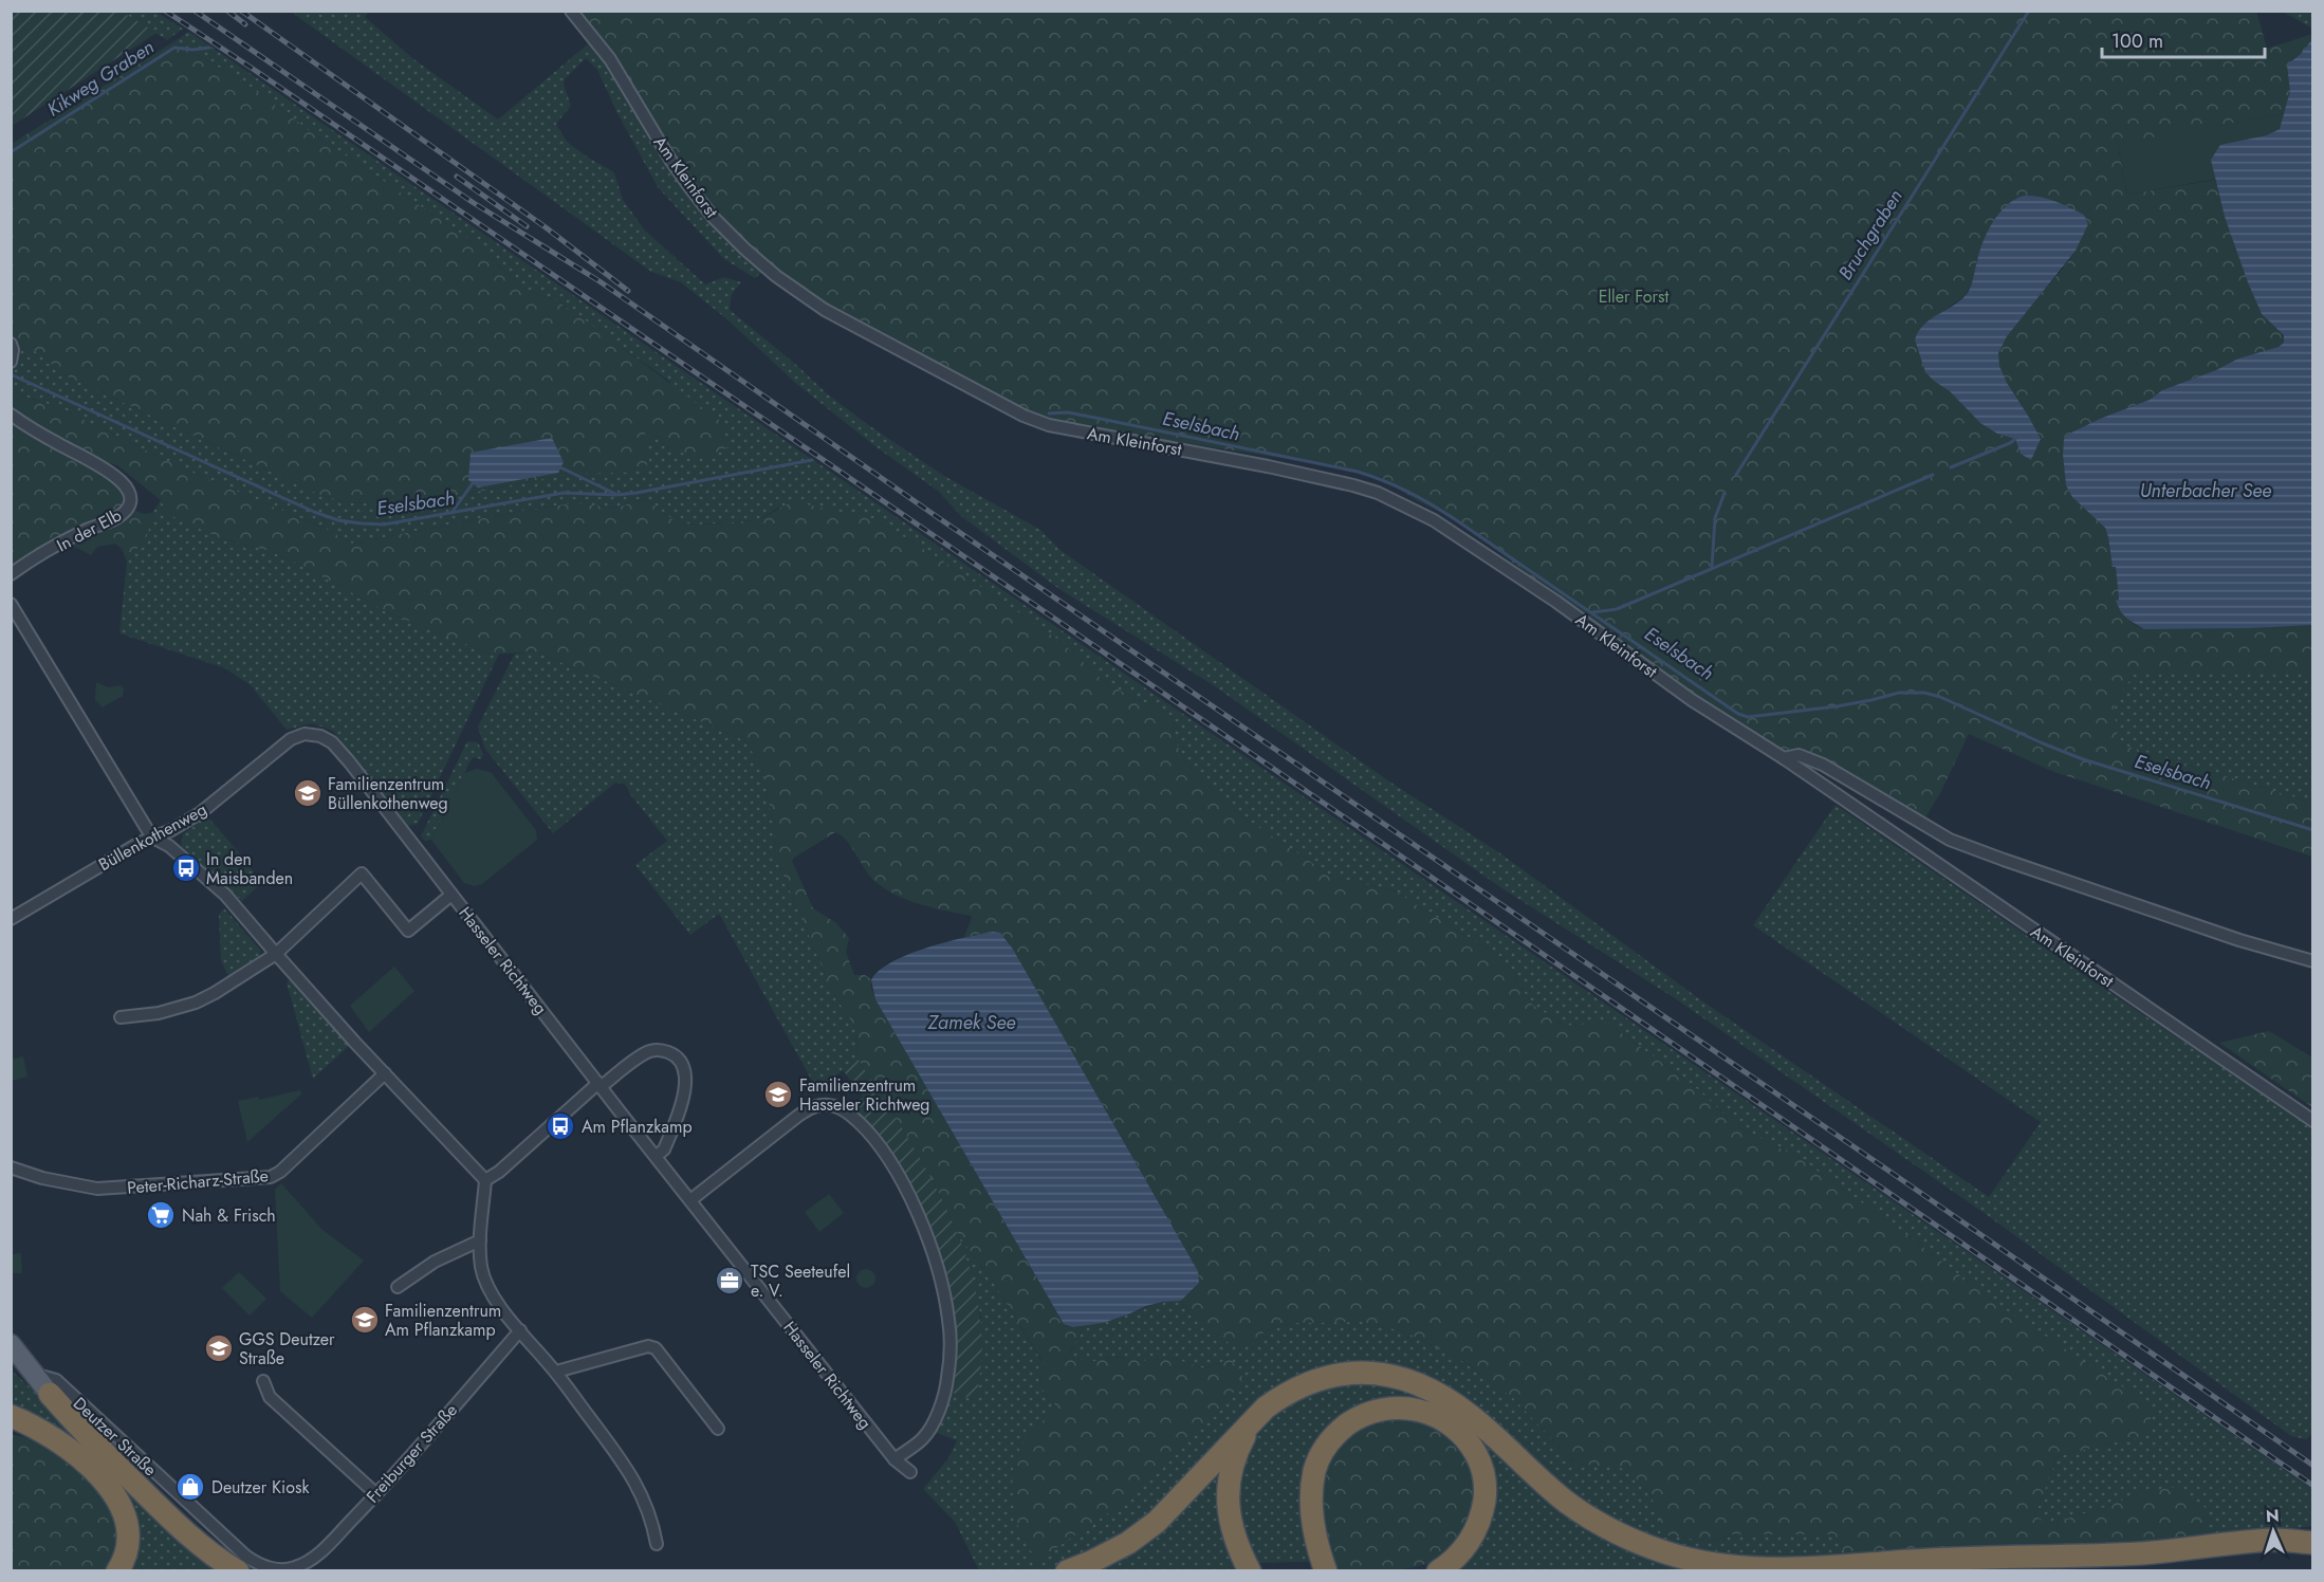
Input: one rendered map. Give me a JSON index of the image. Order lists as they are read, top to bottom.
{
  "streets": {
    "street": [
      "Am Kleinforst",
      "In der Elb",
      "Büllenkothenweg",
      "Hasseler Richtweg",
      "Peter-Richarz-Straße",
      "Deutzer Straße",
      "Freiburger Straße"
    ]
  },
  "crossings": [
    ["Büllenkothenweg", "Hasseler Richtweg"],
    ["Deutzer Straße", "Freiburger Straße"]
  ],
  "water": [
    "Kikweg Graben",
    "Bruchgraben",
    "Eselsbach",
    "Unterbacher See",
    "Zamek See"
  ],
  "parks": ["Eller Forst"],
  "places": {
    "school or university": [
      "Familienzentrum Büllenkothenweg",
      "Familienzentrum Hasseler Richtweg",
      "Familienzentrum Am Pflanzkamp",
      "GGS Deutzer Straße"
    ],
    "bus stop": ["In den Maisbanden", "Am Pflanzkamp"],
    "supermarket": ["Nah & Frisch"],
    "office": ["TSC Seeteufel e. V."],
    "shop": ["Deutzer Kiosk"]
  },
  "scale_bar": "100 m",
  "north": "top"
}
